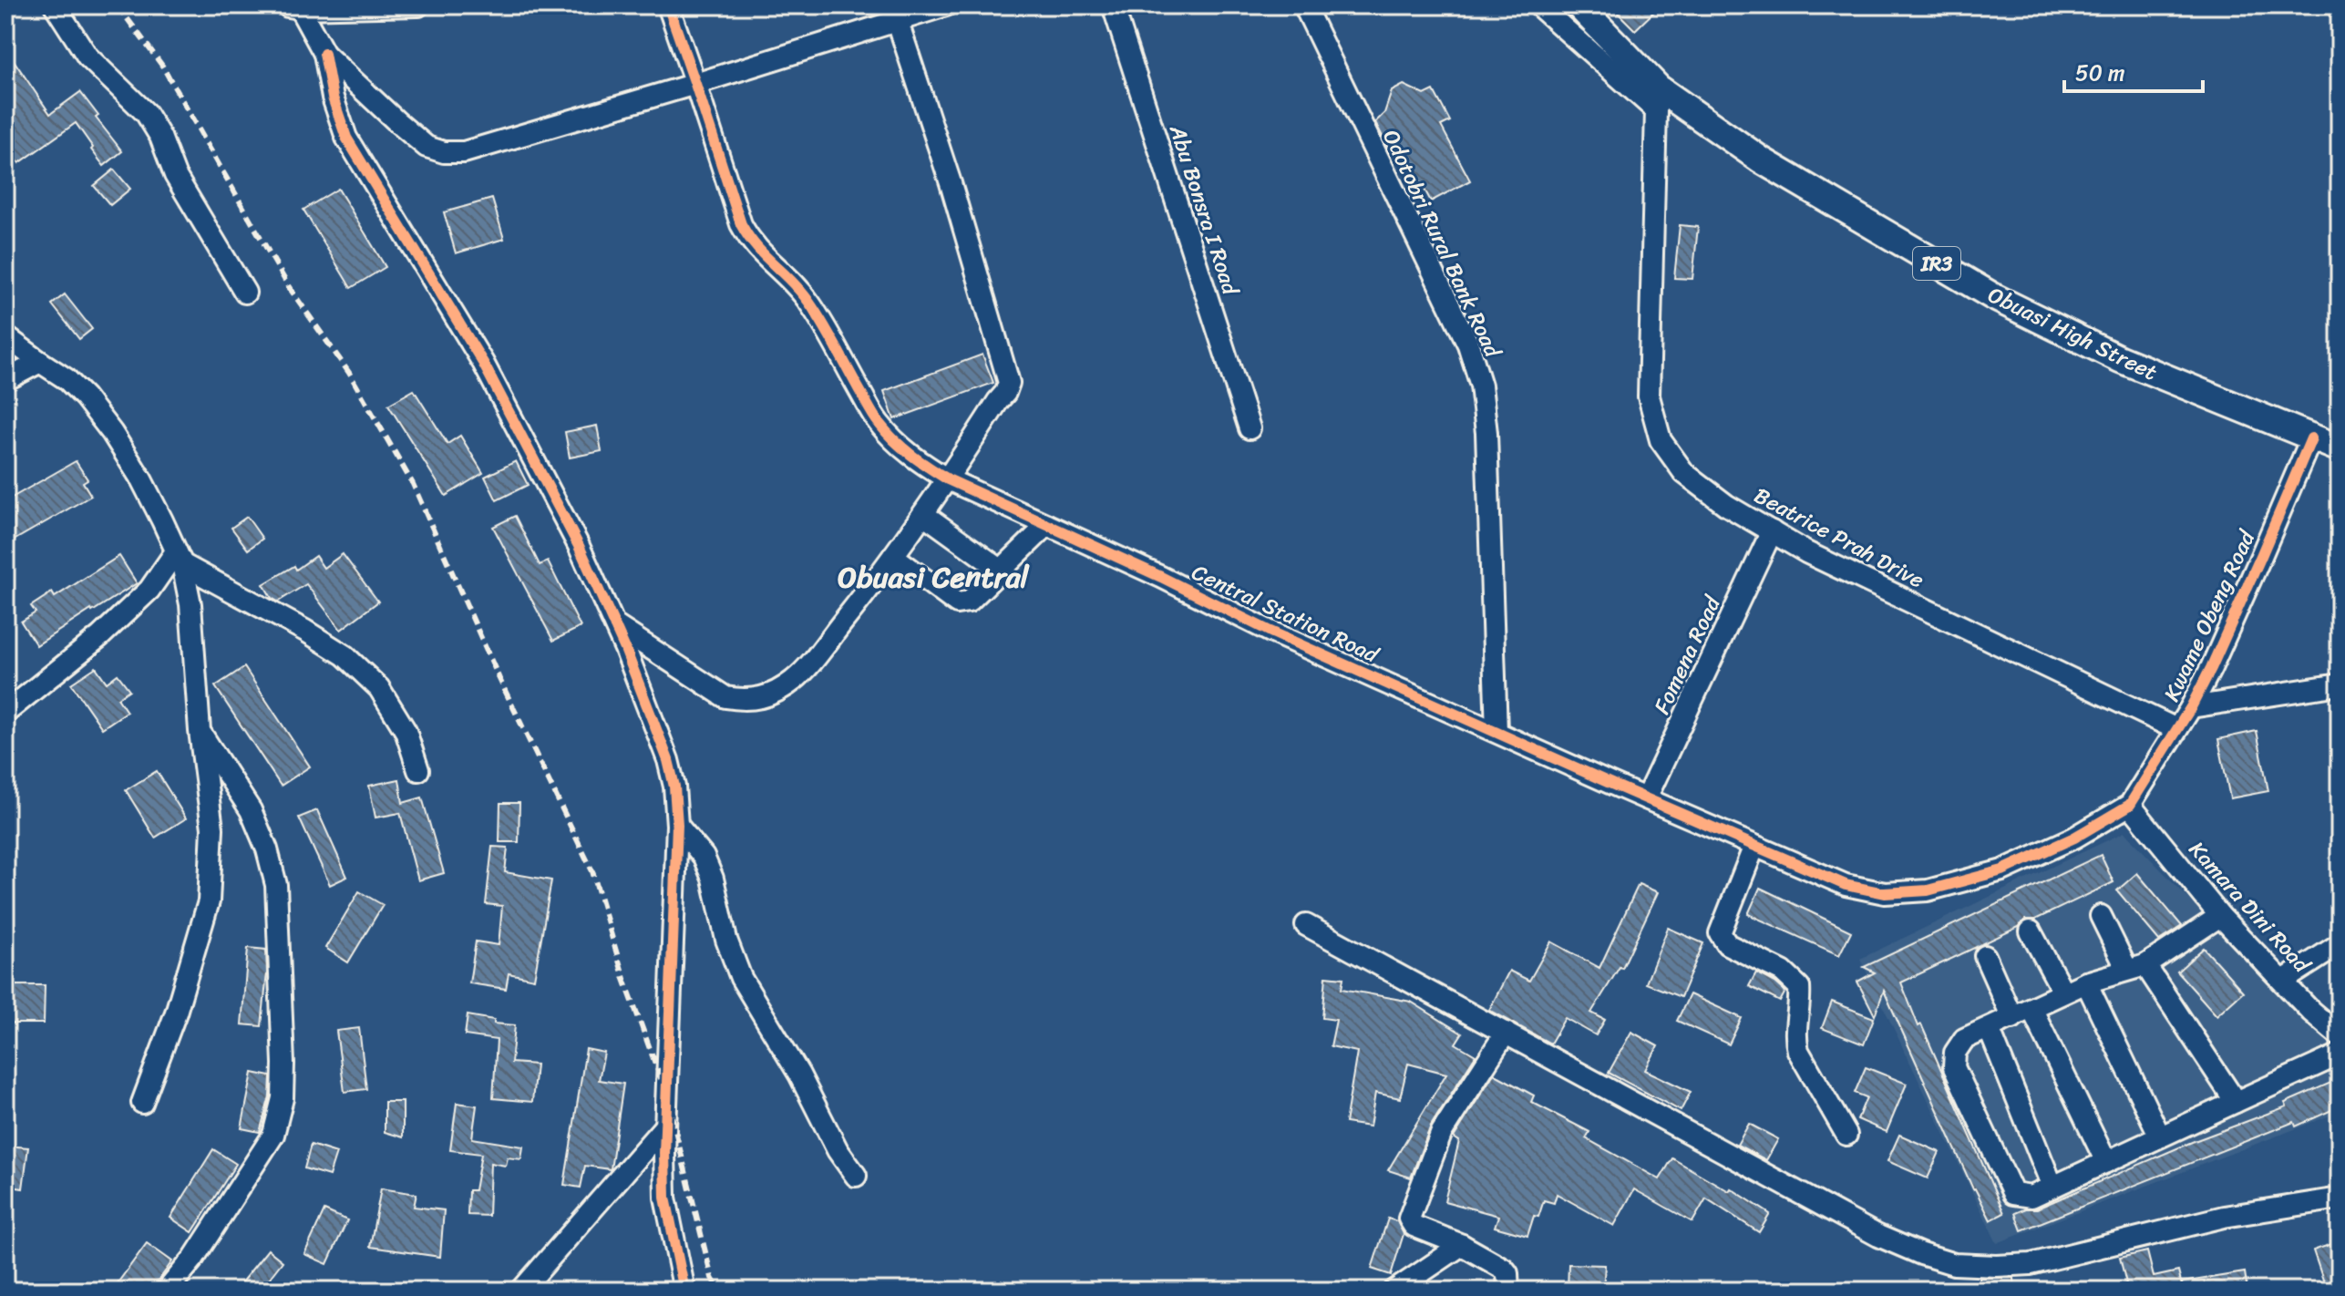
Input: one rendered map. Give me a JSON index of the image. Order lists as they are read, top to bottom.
{
  "streets": {
    "main road": ["IR3", "Obuasi High Street"],
    "street": [
      "Abu Bonsra I Road",
      "Odotobri Rural Bank Road",
      "Beatrice Prah Drive",
      "Central Station Road",
      "Kwame Obeng Road",
      "Fomena Road",
      "Kamara Dini Road"
    ]
  },
  "crossings": [
    ["Odotobri Rural Bank Road", "Central Station Road"],
    ["Obuasi High Street", "Beatrice Prah Drive"],
    ["Obuasi High Street", "Kwame Obeng Road"],
    ["Beatrice Prah Drive", "Kwame Obeng Road"],
    ["Beatrice Prah Drive", "Fomena Road"],
    ["Central Station Road", "Kwame Obeng Road"],
    ["Central Station Road", "Fomena Road"],
    ["Central Station Road", "Kamara Dini Road"],
    ["Kwame Obeng Road", "Kamara Dini Road"]
  ],
  "districts": ["Obuasi Central"],
  "scale_bar": "50 m"
}
